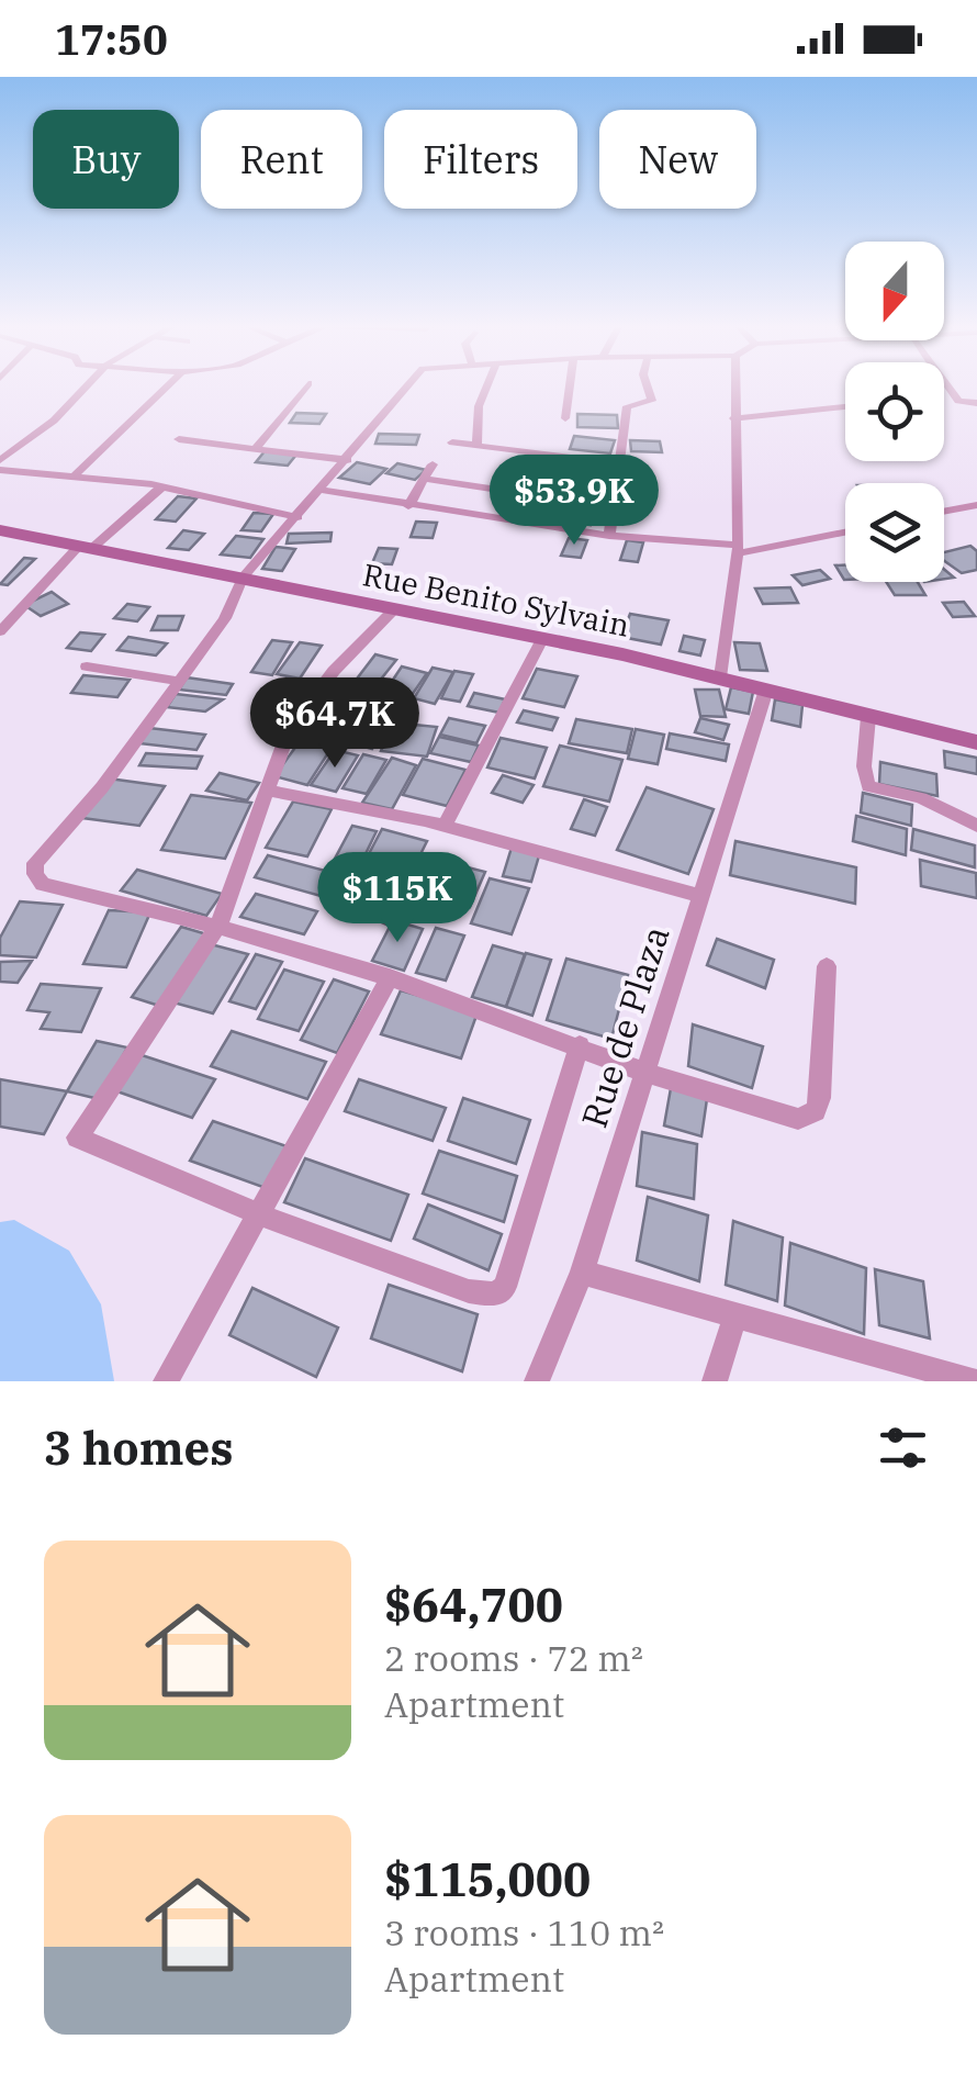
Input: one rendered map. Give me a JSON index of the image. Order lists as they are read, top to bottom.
{
  "streets": {
    "main road": ["Rue Benito Sylvain"],
    "street": ["Rue de Plaza"]
  },
  "crossings": [
    ["Rue Benito Sylvain", "Rue de Plaza"]
  ],
  "north": "bottom",
  "page": {
    "status": "17:50",
    "chip": [
      "Buy",
      "Rent",
      "Filters",
      "New"
    ],
    "price": ["$53.9K", "$64.7K", "$115K"],
    "heading": "3 homes",
    "list": [
      {
        "name": "$64,700",
        "note": "2 rooms · 72 m² · Apartment"
      },
      {
        "name": "$115,000",
        "note": "3 rooms · 110 m² · Apartment"
      }
    ]
  }
}
